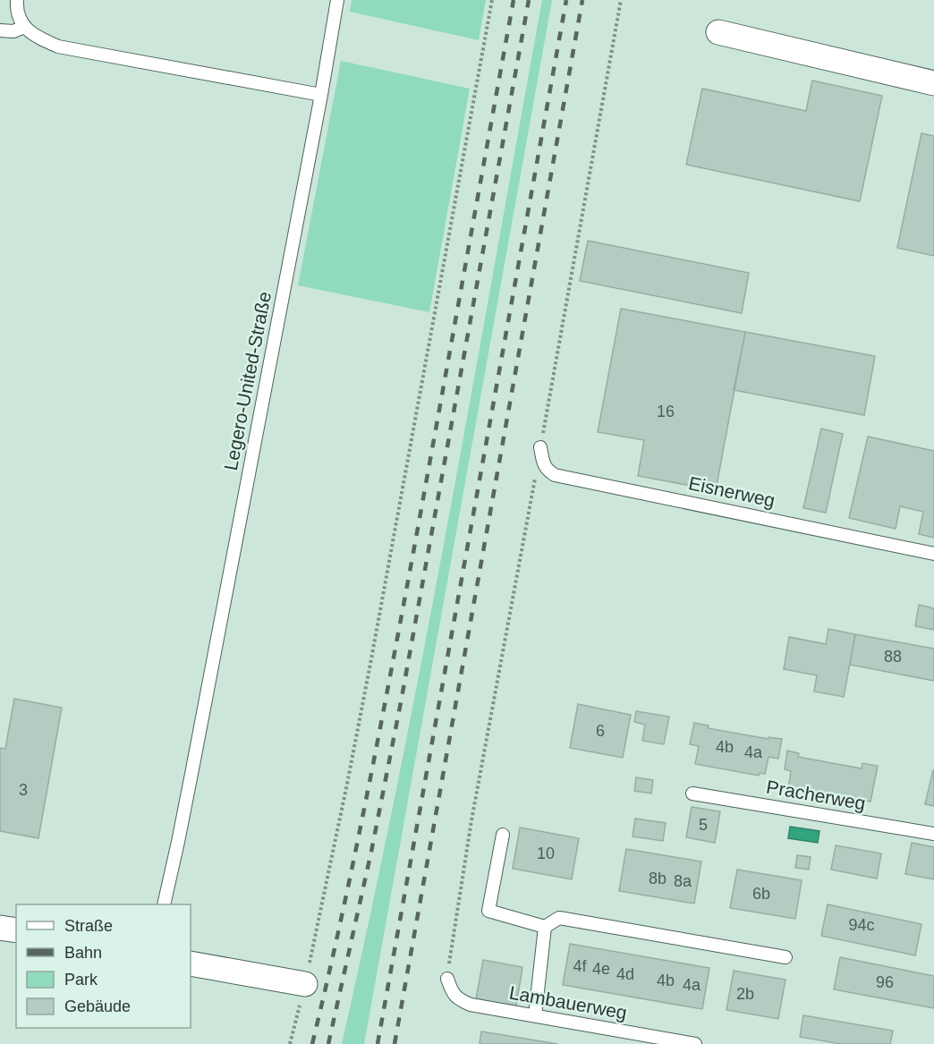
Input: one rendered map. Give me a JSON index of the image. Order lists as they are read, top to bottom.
{
  "streets": {
    "lane": [
      "Legero-United-Straße",
      "Eisnerweg",
      "Pracherweg",
      "Lambauerweg"
    ]
  },
  "house_numbers": [
    "16",
    "88",
    "6",
    "4b",
    "4a",
    "3",
    "5",
    "10",
    "8b",
    "8a",
    "6b",
    "94c",
    "4f",
    "4e",
    "4d",
    "4b",
    "96",
    "4a",
    "2b"
  ],
  "legend": [
    "Straße",
    "Bahn",
    "Park",
    "Gebäude"
  ]
}
